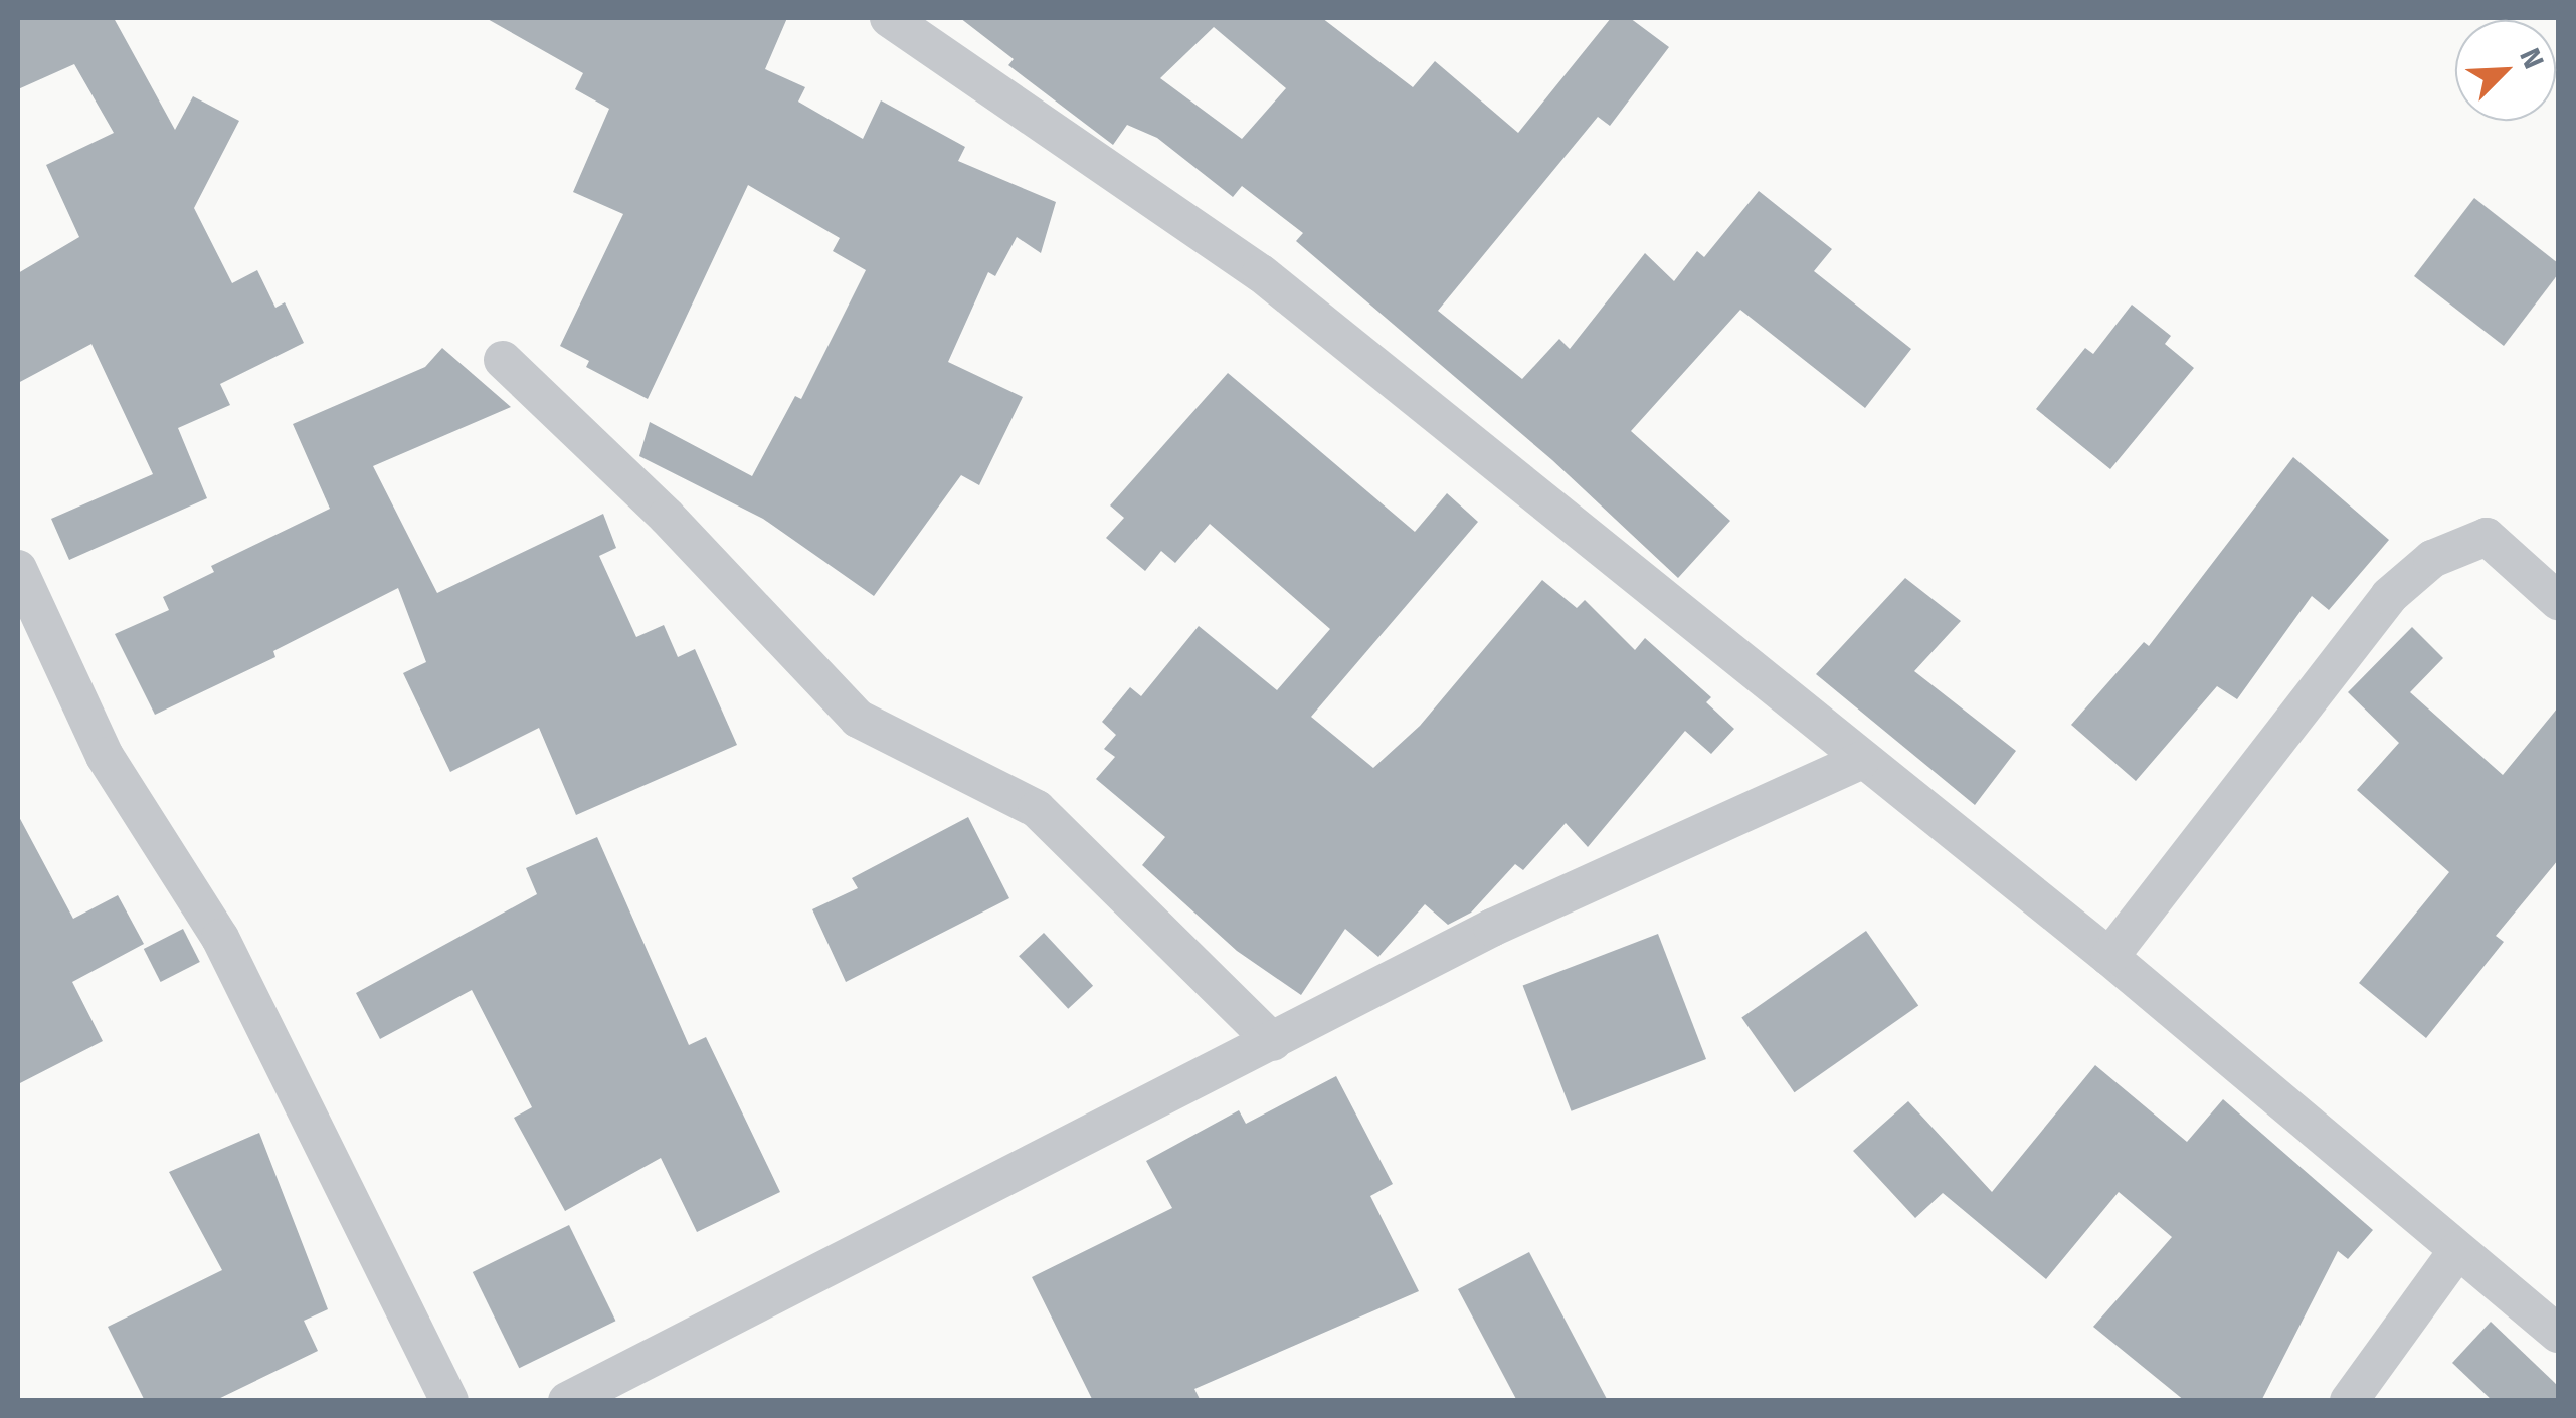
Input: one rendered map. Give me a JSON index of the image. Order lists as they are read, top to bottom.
{
  "north": "top right"
}
